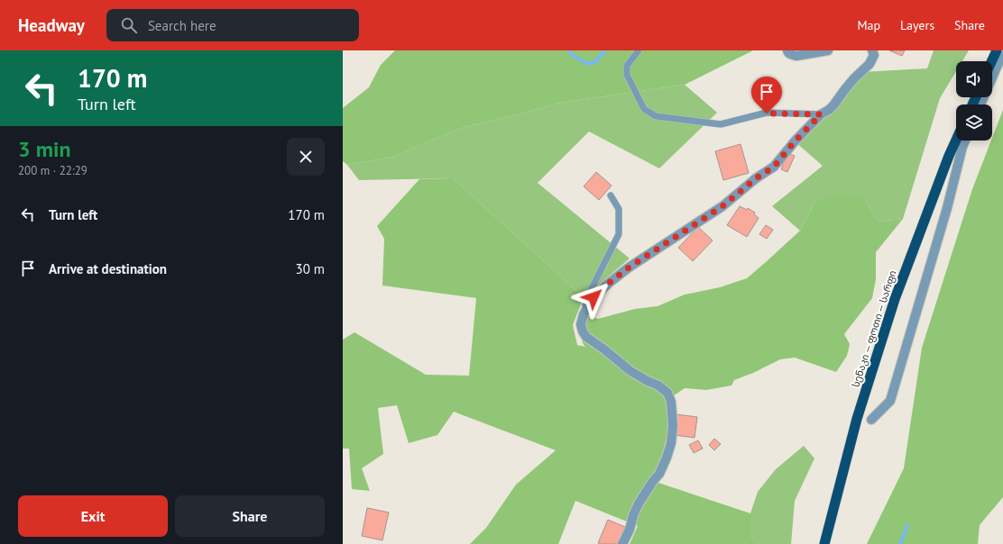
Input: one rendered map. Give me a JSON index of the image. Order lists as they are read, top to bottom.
{
  "streets": {
    "highway": ["სენაკი — ფოთი — სარფი"]
  },
  "page": {
    "header": "Headway",
    "search": "Search here",
    "nav": ["Map", "Layers", "Share"],
    "turn": ["170 m", "Turn left"],
    "heading": ["3 min", "200 m · 22:29"],
    "list": [
      {
        "name": "Turn left",
        "value": "170 m"
      },
      {
        "name": "Arrive at destination",
        "value": "30 m"
      }
    ],
    "buttons": ["Exit", "Share"]
  }
}
